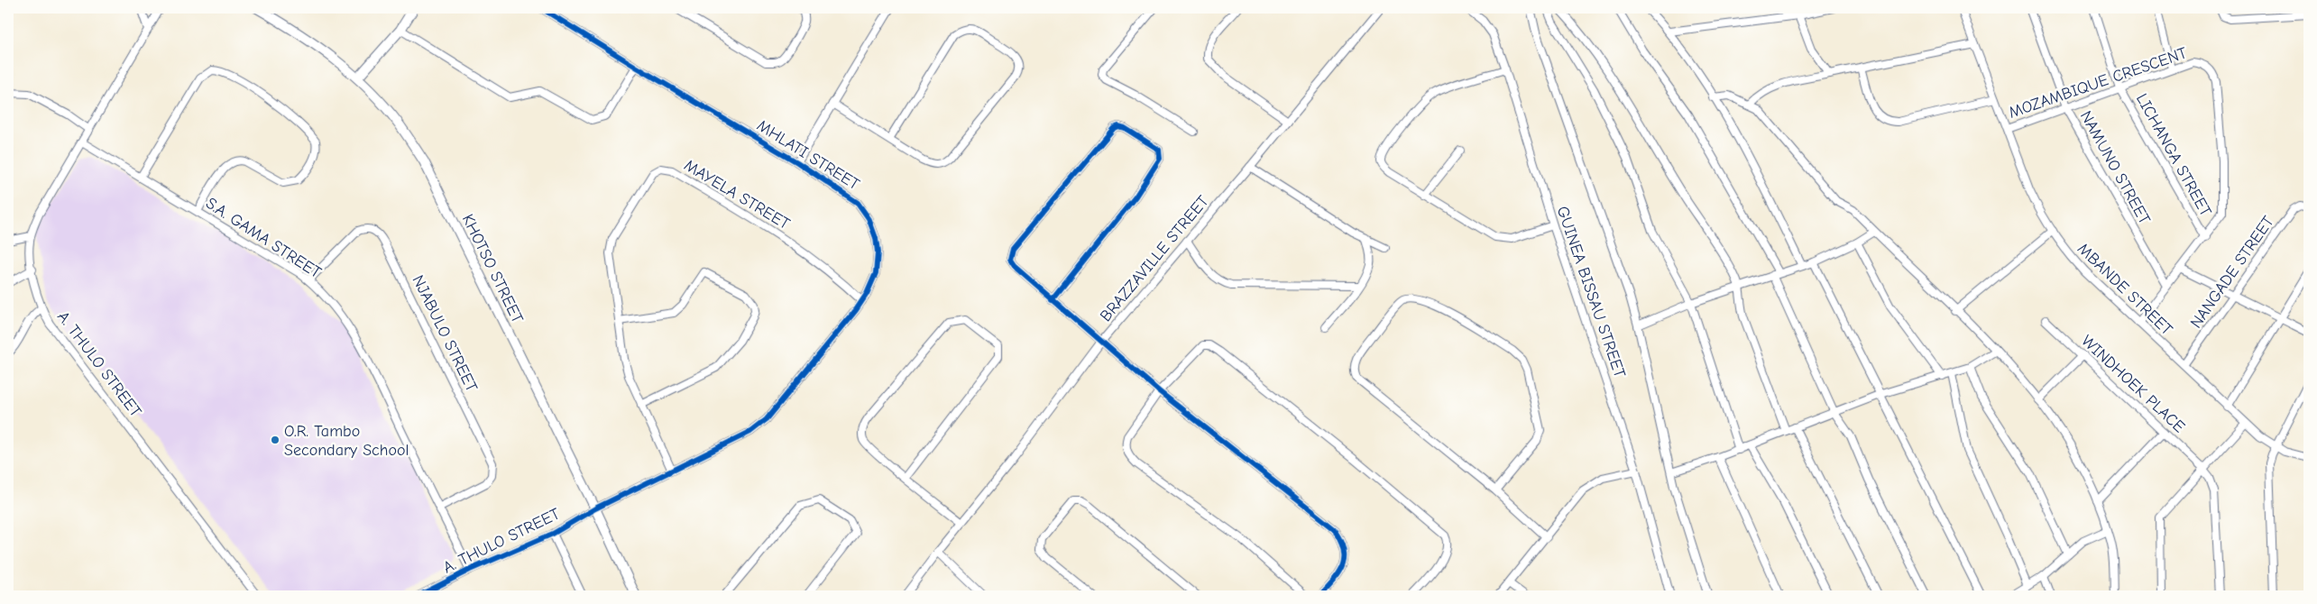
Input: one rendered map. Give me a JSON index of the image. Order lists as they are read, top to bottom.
{
  "streets": {
    "street": [
      "MOZAMBIQUE CRESCENT",
      "MHLATI STREET",
      "LICHANGA STREET",
      "NAMUNO STREET",
      "MAYELA STREET",
      "S.A. GAMA STREET",
      "BRAZZAVILLE STREET",
      "KHOTSO STREET",
      "NANGADE STREET",
      "MBANDE STREET",
      "GUINEA BISSAU STREET",
      "NJABULO STREET",
      "A. THULO STREET",
      "WINDHOEK PLACE"
    ]
  },
  "crossings": [
    ["MOZAMBIQUE CRESCENT", "LICHANGA STREET"],
    ["MOZAMBIQUE CRESCENT", "NAMUNO STREET"],
    ["MOZAMBIQUE CRESCENT", "MBANDE STREET"],
    ["MHLATI STREET", "MAYELA STREET"],
    ["MHLATI STREET", "KHOTSO STREET"],
    ["MHLATI STREET", "A. THULO STREET"],
    ["S.A. GAMA STREET", "NJABULO STREET"],
    ["S.A. GAMA STREET", "A. THULO STREET"],
    ["KHOTSO STREET", "A. THULO STREET"],
    ["NANGADE STREET", "MBANDE STREET"]
  ],
  "places": ["O.R. Tambo Secondary School"]
}
